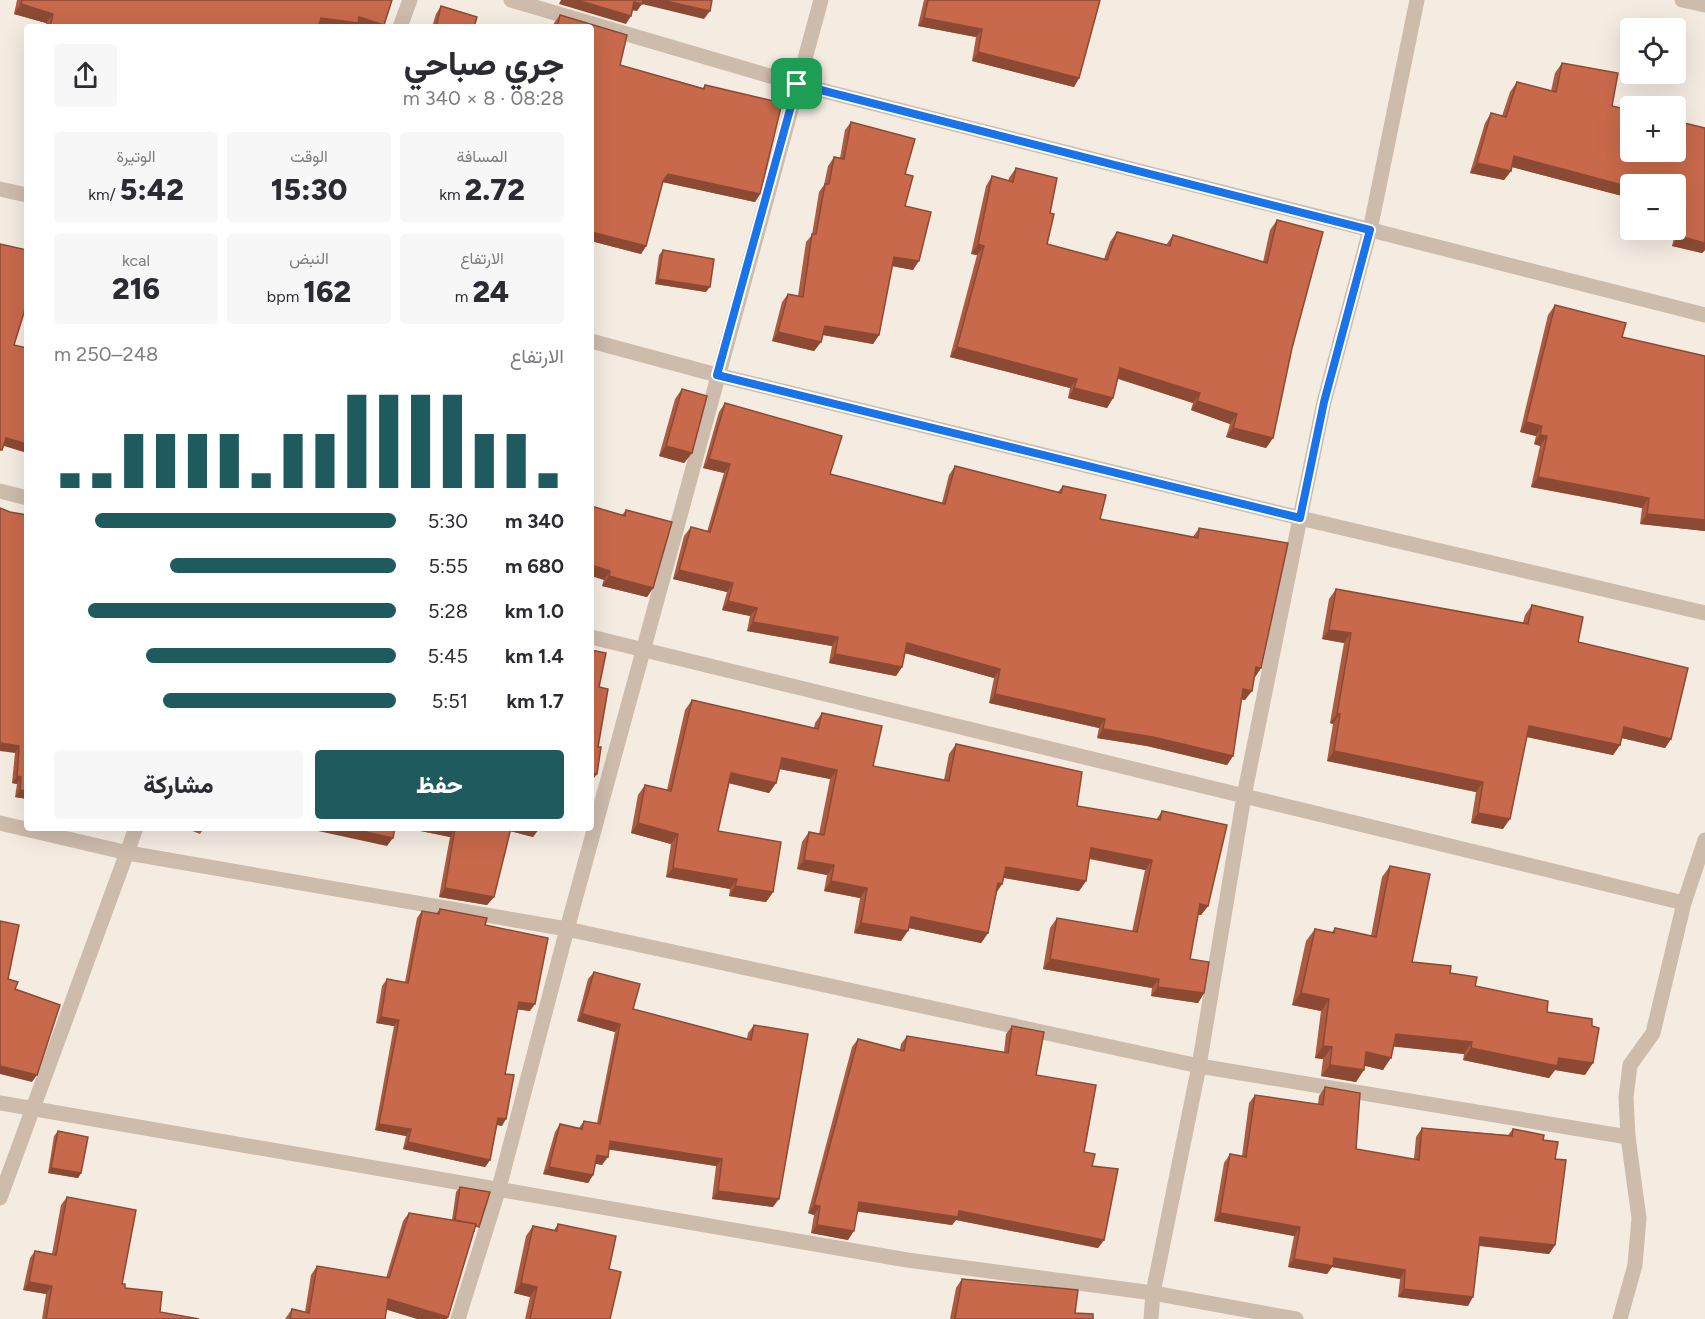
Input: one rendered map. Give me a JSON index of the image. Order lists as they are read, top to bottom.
{
  "page": {
    "map_buttons": ["+", "−"],
    "heading": ["جري صباحي", "08:28 · 8 × 340 m"],
    "stats": [
      ["المسافة", "2.72 km"],
      ["الوقت", "15:30"],
      ["الوتيرة", "5:42 /km"],
      ["الارتفاع", "24 m"],
      ["النبض", "162 bpm"],
      ["kcal", "216"]
    ],
    "chart": ["الارتفاع", "248–250 m"],
    "list": [
      {
        "name": "340 m",
        "note": "5:30"
      },
      {
        "name": "680 m",
        "note": "5:55"
      },
      {
        "name": "1.0 km",
        "note": "5:28"
      },
      {
        "name": "1.4 km",
        "note": "5:45"
      },
      {
        "name": "1.7 km",
        "note": "5:51"
      }
    ],
    "buttons": ["حفظ", "مشاركة"]
  }
}
